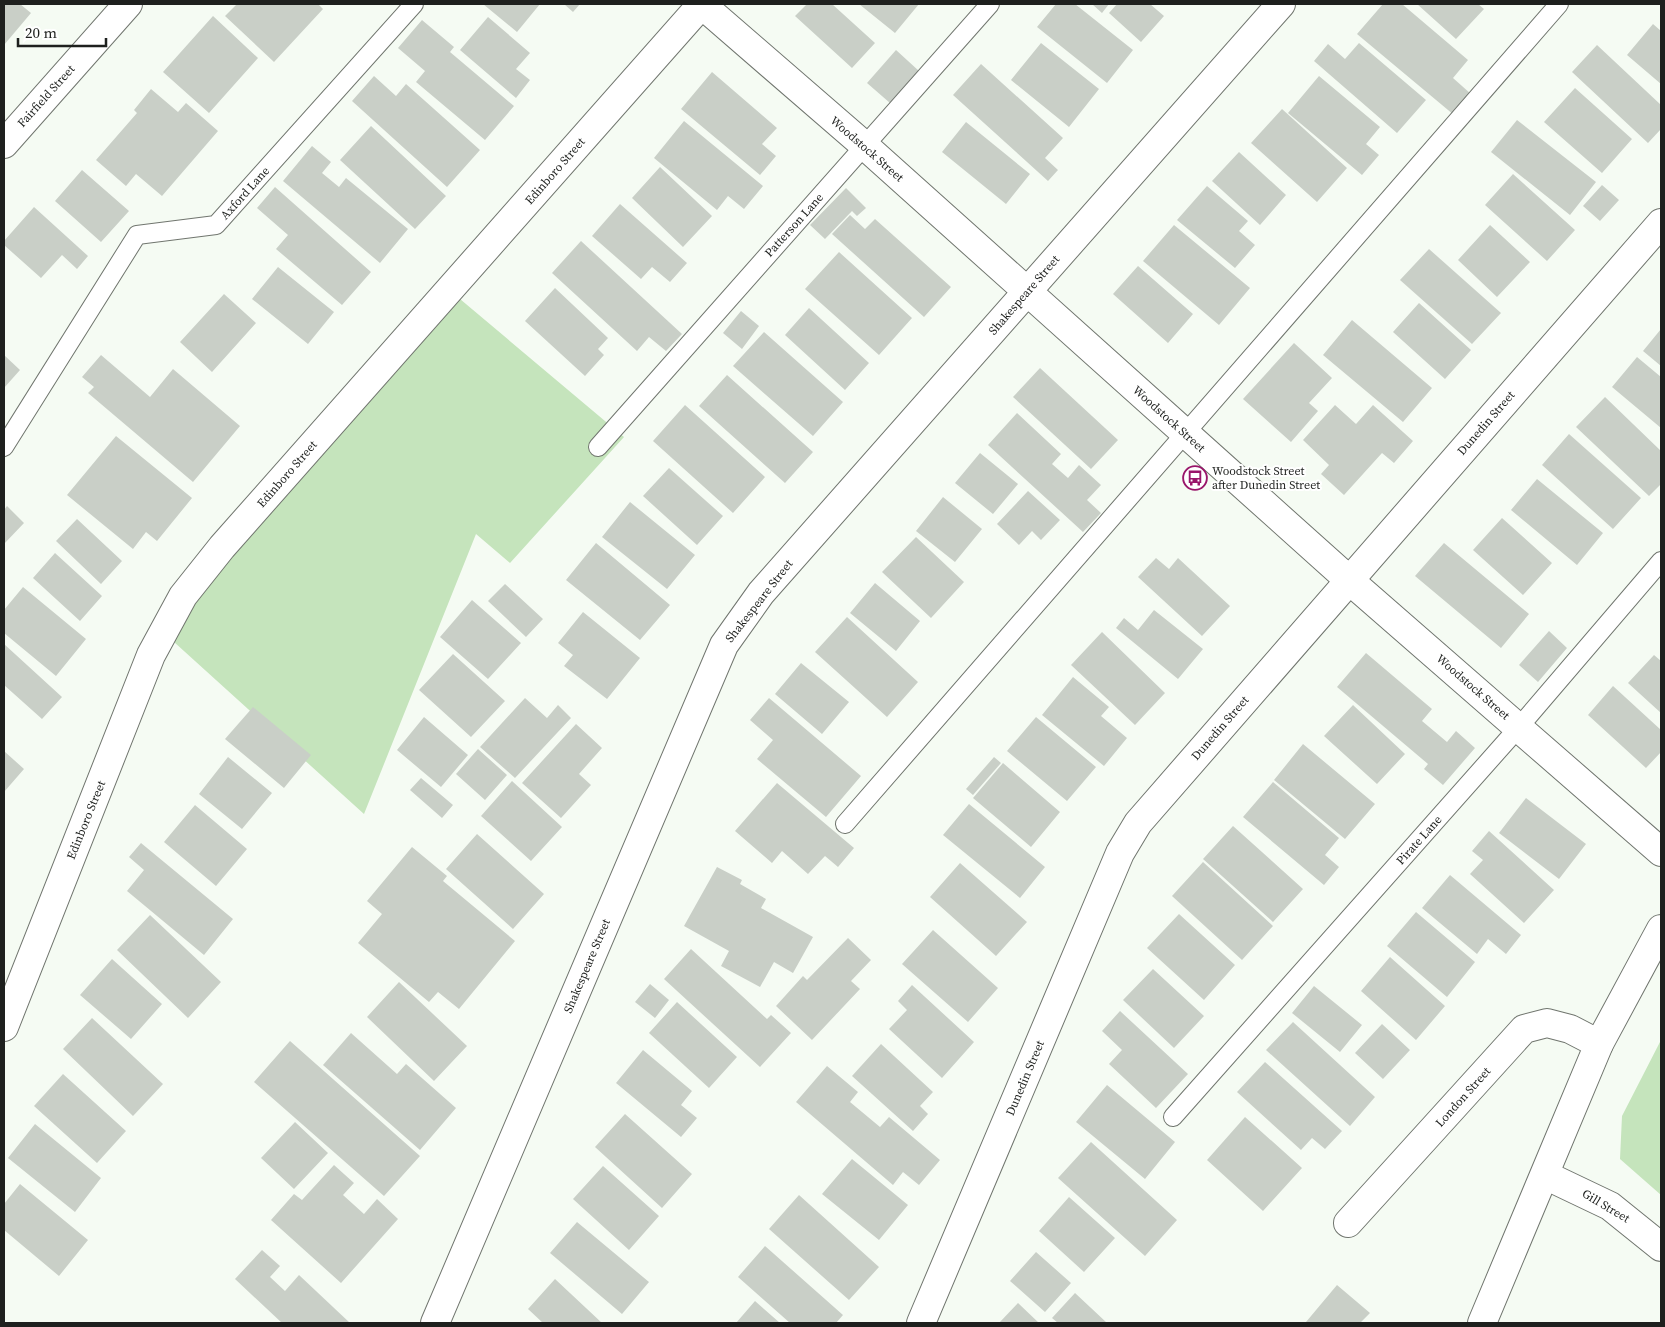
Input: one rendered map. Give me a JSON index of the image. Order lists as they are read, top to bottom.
{
  "streets": {
    "street": [
      "Fairfield Street",
      "Woodstock Street",
      "Edinboro Street",
      "Shakespeare Street",
      "Dunedin Street",
      "London Street",
      "Gill Street"
    ],
    "lane": ["Axford Lane", "Patterson Lane", "Pirate Lane"]
  },
  "crossings": [
    ["Woodstock Street", "Edinboro Street"],
    ["Woodstock Street", "Patterson Lane"],
    ["Woodstock Street", "Shakespeare Street"],
    ["Woodstock Street", "Dunedin Street"],
    ["Woodstock Street", "Pirate Lane"]
  ],
  "places": {
    "bus stop": ["Woodstock Street after Dunedin Street"]
  },
  "scale_bar": "20 m"
}
